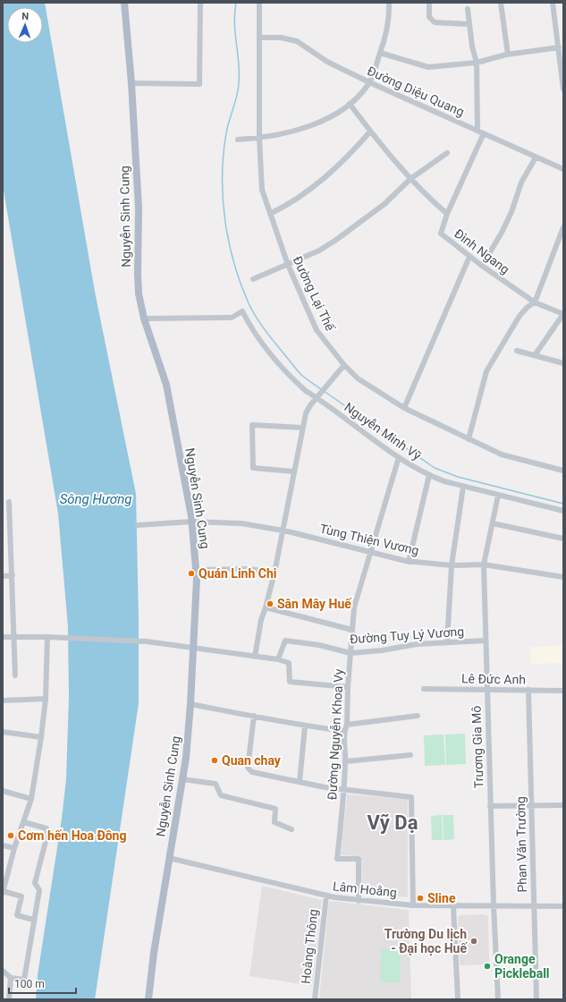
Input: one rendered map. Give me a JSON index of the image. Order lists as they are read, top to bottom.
{
  "streets": {
    "main road": ["Nguyễn Sinh Cung"],
    "street": [
      "Đường Diệu Quang",
      "Đình Ngang",
      "Đường Lại Thế",
      "Nguyễn Minh Vỹ",
      "Tùng Thiện Vương",
      "Đường Tuy Lý Vương",
      "Lê Đức Anh",
      "Đường Nguyễn Khoa Vy",
      "Trương Gia Mô",
      "Phan Văn Trường",
      "Lâm Hoằng",
      "Hoàng Thông"
    ]
  },
  "crossings": [
    ["Đường Diệu Quang", "Đường Lại Thế"],
    ["Nguyễn Sinh Cung", "Nguyễn Minh Vỹ"],
    ["Nguyễn Sinh Cung", "Tùng Thiện Vương"],
    ["Nguyễn Sinh Cung", "Lâm Hoằng"],
    ["Nguyễn Minh Vỹ", "Đường Nguyễn Khoa Vy"],
    ["Nguyễn Minh Vỹ", "Trương Gia Mô"],
    ["Tùng Thiện Vương", "Đường Nguyễn Khoa Vy"],
    ["Tùng Thiện Vương", "Trương Gia Mô"],
    ["Đường Tuy Lý Vương", "Đường Nguyễn Khoa Vy"],
    ["Đường Tuy Lý Vương", "Trương Gia Mô"],
    ["Lê Đức Anh", "Trương Gia Mô"],
    ["Lê Đức Anh", "Phan Văn Trường"],
    ["Đường Nguyễn Khoa Vy", "Lâm Hoằng"],
    ["Trương Gia Mô", "Lâm Hoằng"],
    ["Phan Văn Trường", "Lâm Hoằng"],
    ["Lâm Hoằng", "Hoàng Thông"]
  ],
  "districts": ["Vỹ Dạ"],
  "water": ["Sông Hương"],
  "places": [
    "Quán Linh Chi",
    "Sân Mây Huế",
    "Quan chay",
    "Cơm hến Hoa Đông",
    "Sline",
    "Trường Du lịch - Đại học Huế",
    "Orange Pickleball"
  ],
  "scale_bar": "100 m",
  "north": "top"
}
